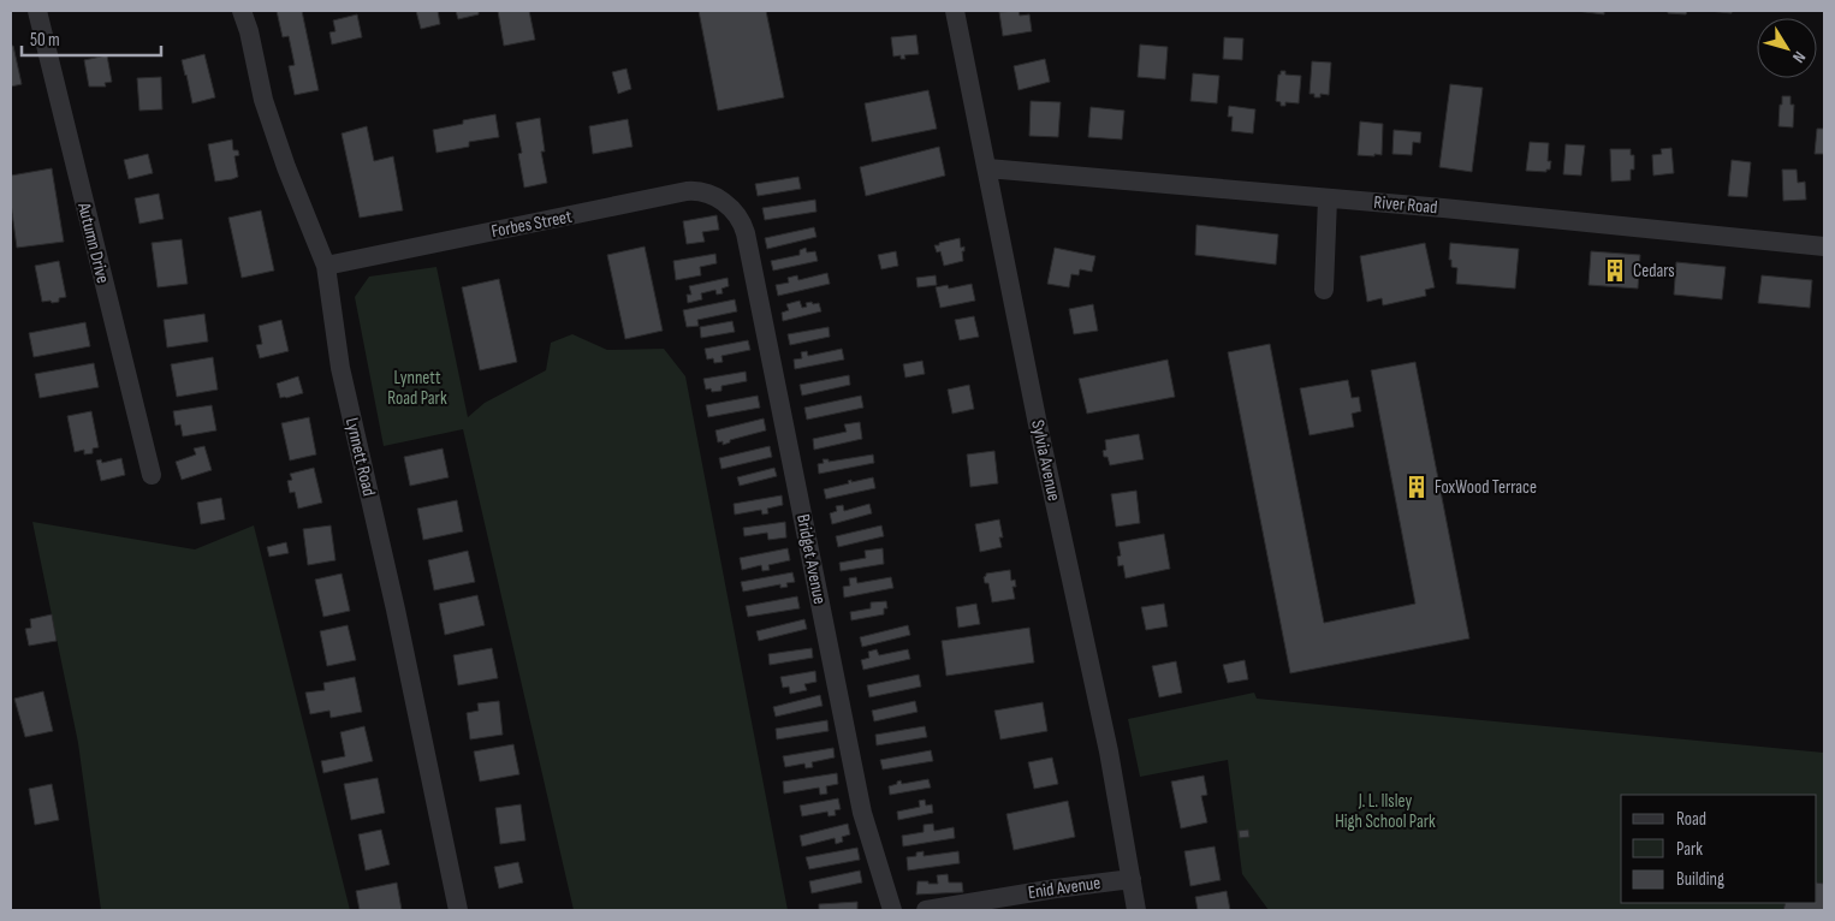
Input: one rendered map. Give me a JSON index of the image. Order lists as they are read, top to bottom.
{
  "streets": {
    "street": [
      "River Road",
      "Forbes Street",
      "Autumn Drive",
      "Lynnett Road",
      "Sylvia Avenue",
      "Bridget Avenue",
      "Enid Avenue"
    ]
  },
  "crossings": [
    ["River Road", "Sylvia Avenue"],
    ["Forbes Street", "Lynnett Road"],
    ["Forbes Street", "Bridget Avenue"],
    ["Sylvia Avenue", "Enid Avenue"]
  ],
  "parks": ["Lynnett Road Park", "J. L. Ilsley High School Park"],
  "places": {
    "building": ["Cedars", "FoxWood Terrace"]
  },
  "legend": ["Road", "Park", "Building"],
  "scale_bar": "50 m",
  "north": "bottom right"
}
